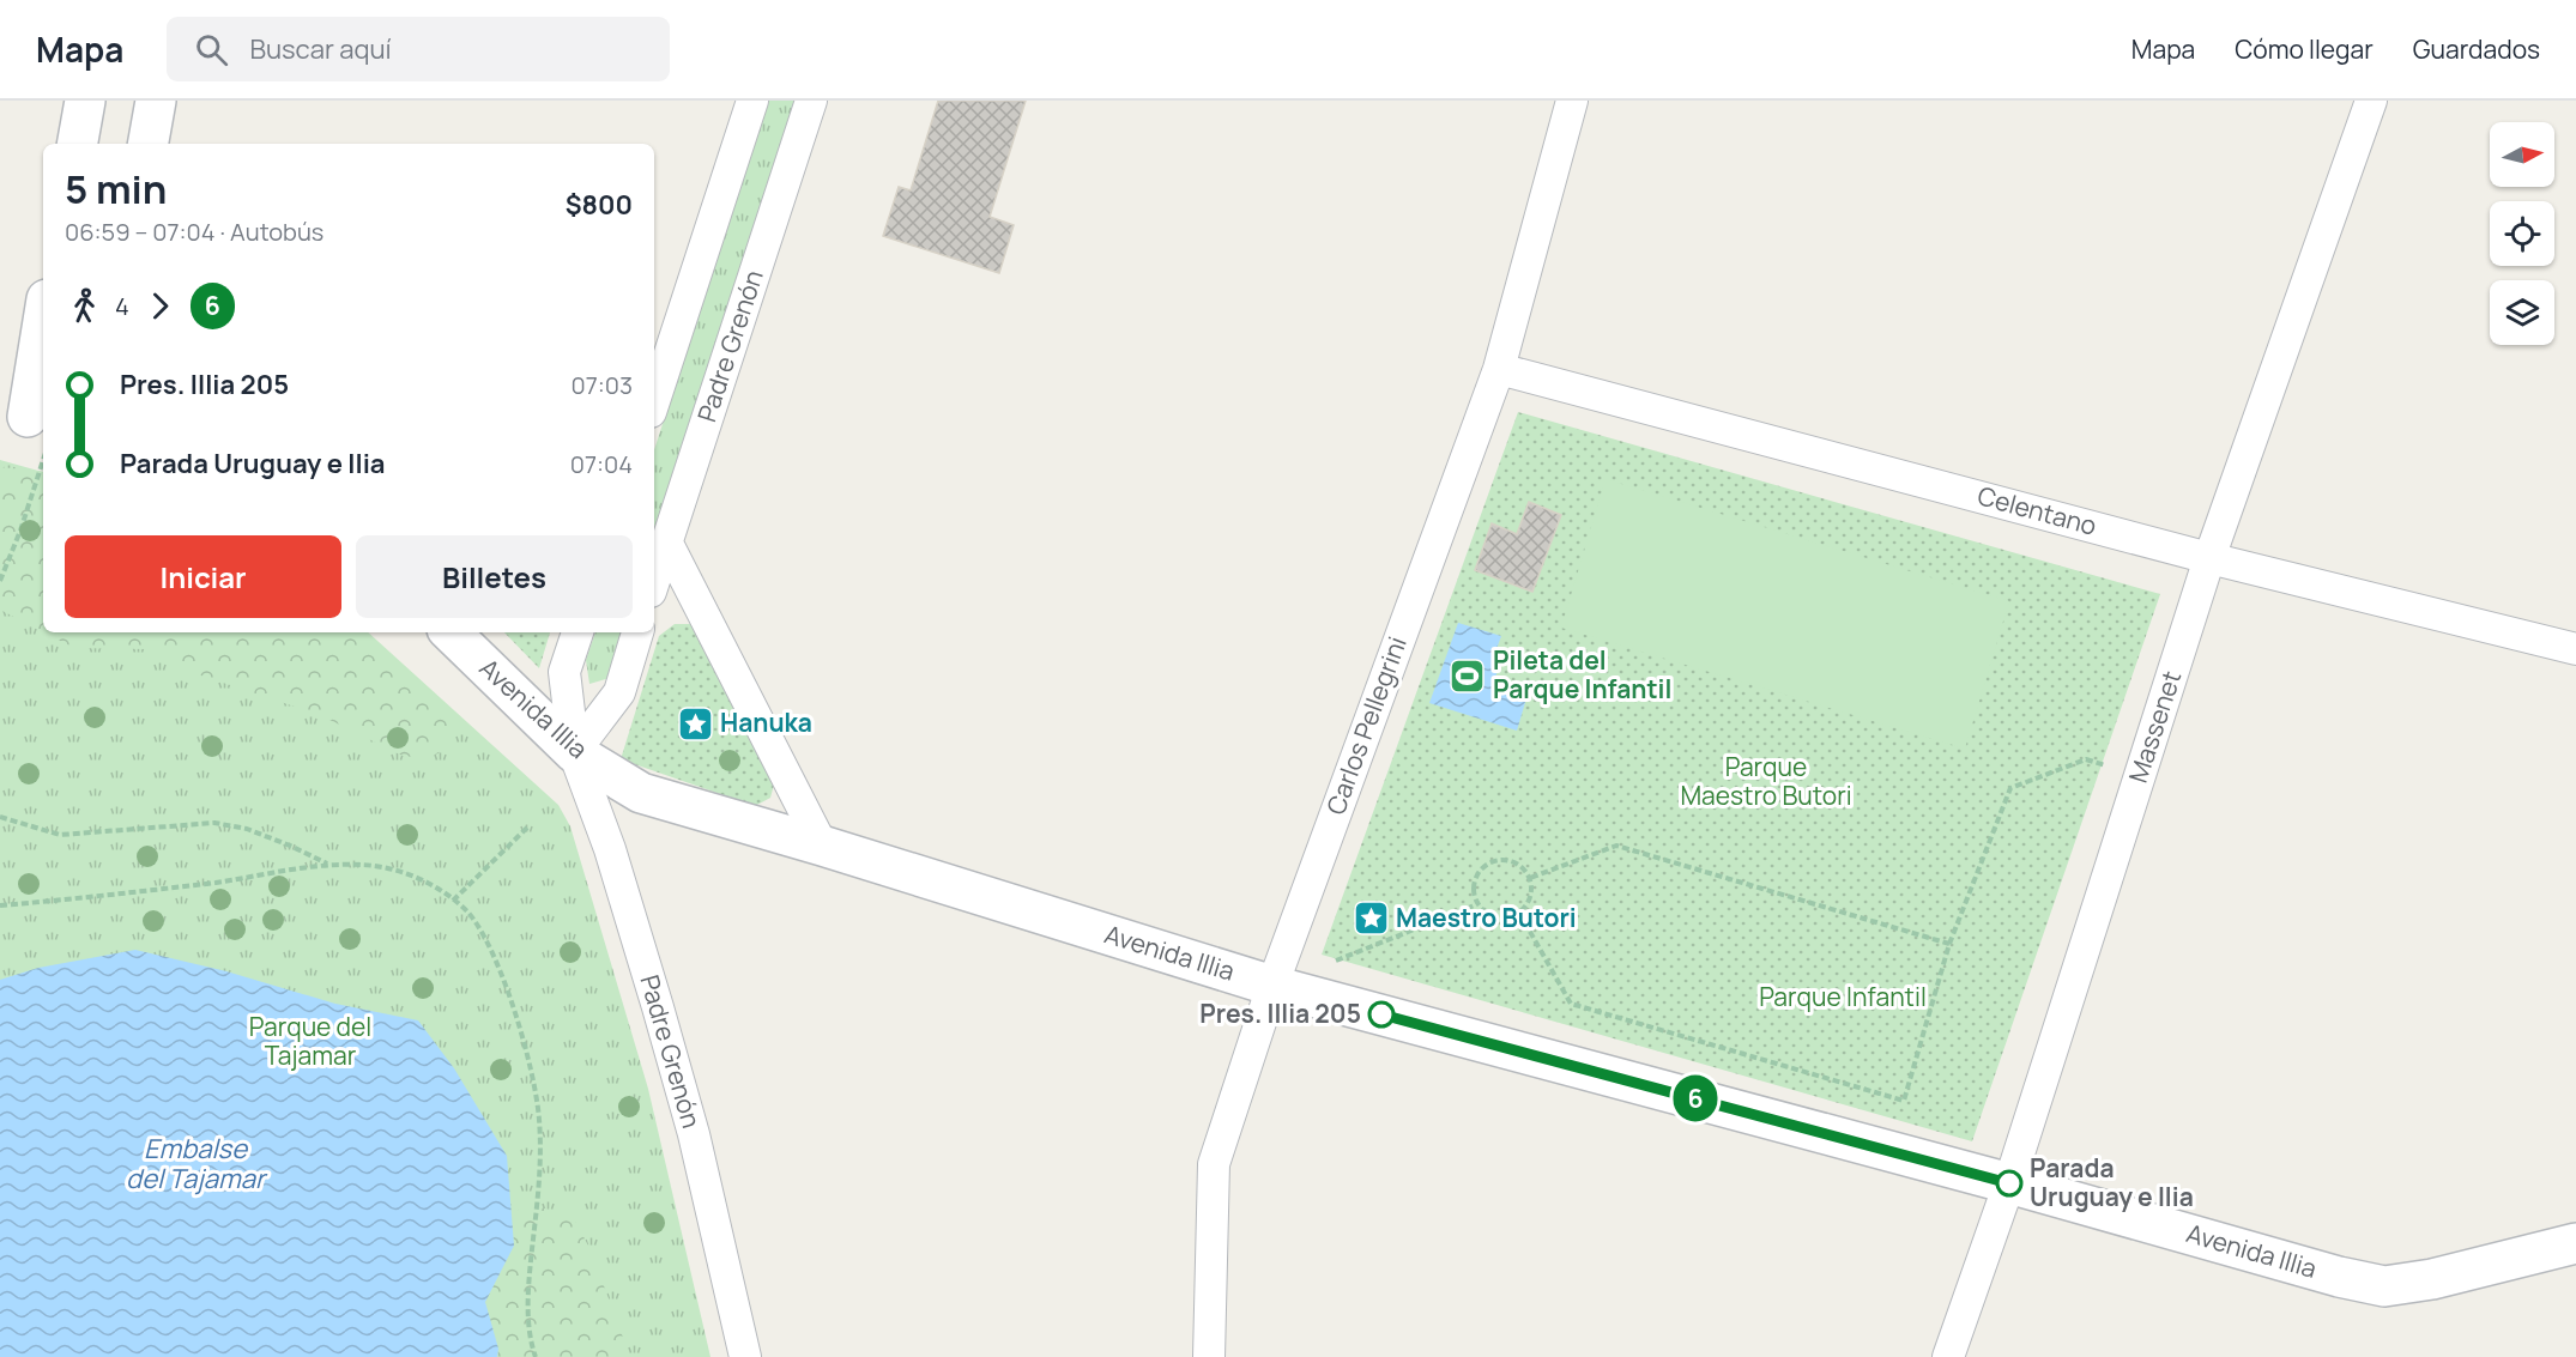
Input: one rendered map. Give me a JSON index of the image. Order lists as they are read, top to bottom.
{
  "streets": {
    "street": [
      "Padre Grenón",
      "Celentano",
      "Avenida Illia",
      "Carlos Pellegrini",
      "Massenet"
    ]
  },
  "crossings": [
    ["Padre Grenón", "Avenida Illia"],
    ["Celentano", "Carlos Pellegrini"],
    ["Celentano", "Massenet"],
    ["Avenida Illia", "Carlos Pellegrini"],
    ["Avenida Illia", "Massenet"]
  ],
  "water": ["Embalse del Tajamar"],
  "parks": ["Parque Maestro Butori", "Parque Infantil", "Parque del Tajamar"],
  "places": {
    "sports": ["Pileta del Parque Infantil"],
    "place": ["Hanuka", "Maestro Butori"],
    "other": ["Pres. Illia 205", "Parada Uruguay e Ilia"]
  },
  "lines": ["bus line 6"],
  "north": "right",
  "page": {
    "header": "Mapa",
    "search": "Buscar aquí",
    "nav": ["Mapa", "Cómo llegar", "Guardados"],
    "on_map": "6",
    "heading": ["5 min", "06:59 – 07:04 · Autobús", "$800"],
    "legs": ["4", "6"],
    "list": [
      {
        "name": "Pres. Illia 205",
        "value": "07:03"
      },
      {
        "name": "Parada Uruguay e Ilia",
        "value": "07:04"
      }
    ],
    "buttons": ["Iniciar", "Billetes"]
  }
}
